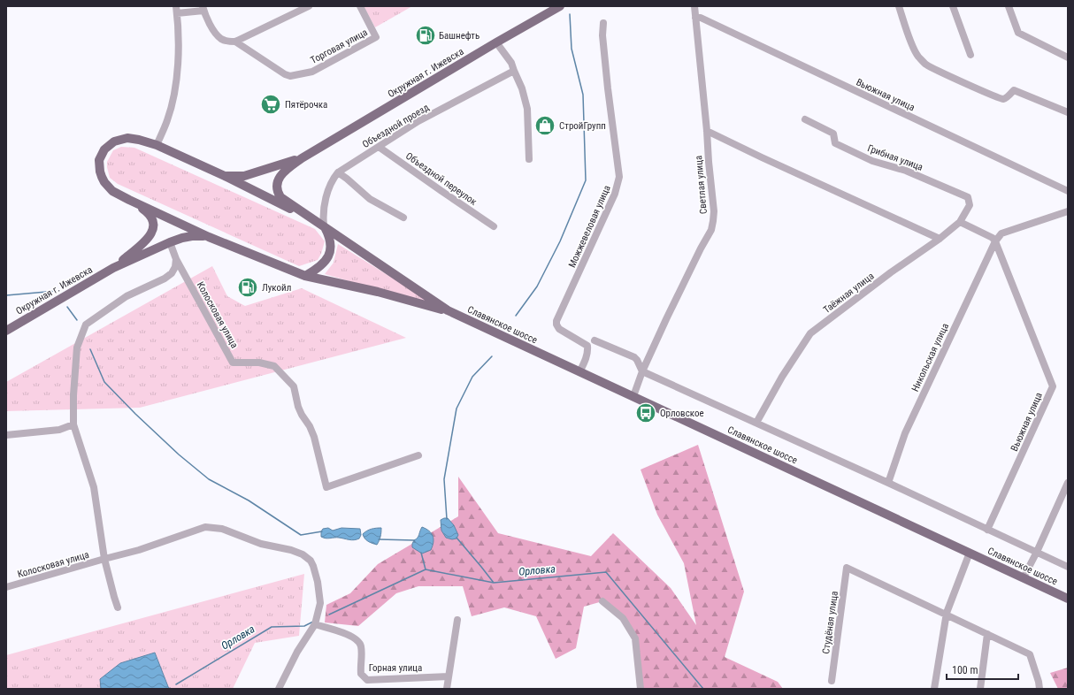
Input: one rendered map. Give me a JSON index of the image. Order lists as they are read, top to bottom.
{
  "streets": {
    "main road": ["Окружная г. Ижевска", "Славянское шоссе"],
    "street": [
      "Торговая улица",
      "Вьюжная улица",
      "Объездной проезд",
      "Грибная улица",
      "Объездной переулок",
      "Светлая улица",
      "Можжевеловая улица",
      "Таёжная улица",
      "Колосковая улица",
      "Никольская улица",
      "Студёная улица",
      "Горная улица"
    ]
  },
  "crossings": [
    ["Окружная г. Ижевска", "Объездной проезд"],
    ["Окружная г. Ижевска", "Колосковая улица"],
    ["Окружная г. Ижевска", "Славянское шоссе"],
    ["Вьюжная улица", "Светлая улица"],
    ["Вьюжная улица", "Никольская улица"],
    ["Объездной проезд", "Объездной переулок"],
    ["Объездной проезд", "Славянское шоссе"],
    ["Грибная улица", "Таёжная улица"],
    ["Светлая улица", "Славянское шоссе"],
    ["Можжевеловая улица", "Славянское шоссе"],
    ["Колосковая улица", "Горная улица"]
  ],
  "water": ["Орловка"],
  "places": {
    "fuel station": ["Башнефть", "Лукойл"],
    "supermarket": ["Пятёрочка"],
    "shop": ["СтройГрупп"],
    "bus stop": ["Орловское"]
  },
  "scale_bar": "100 m"
}
